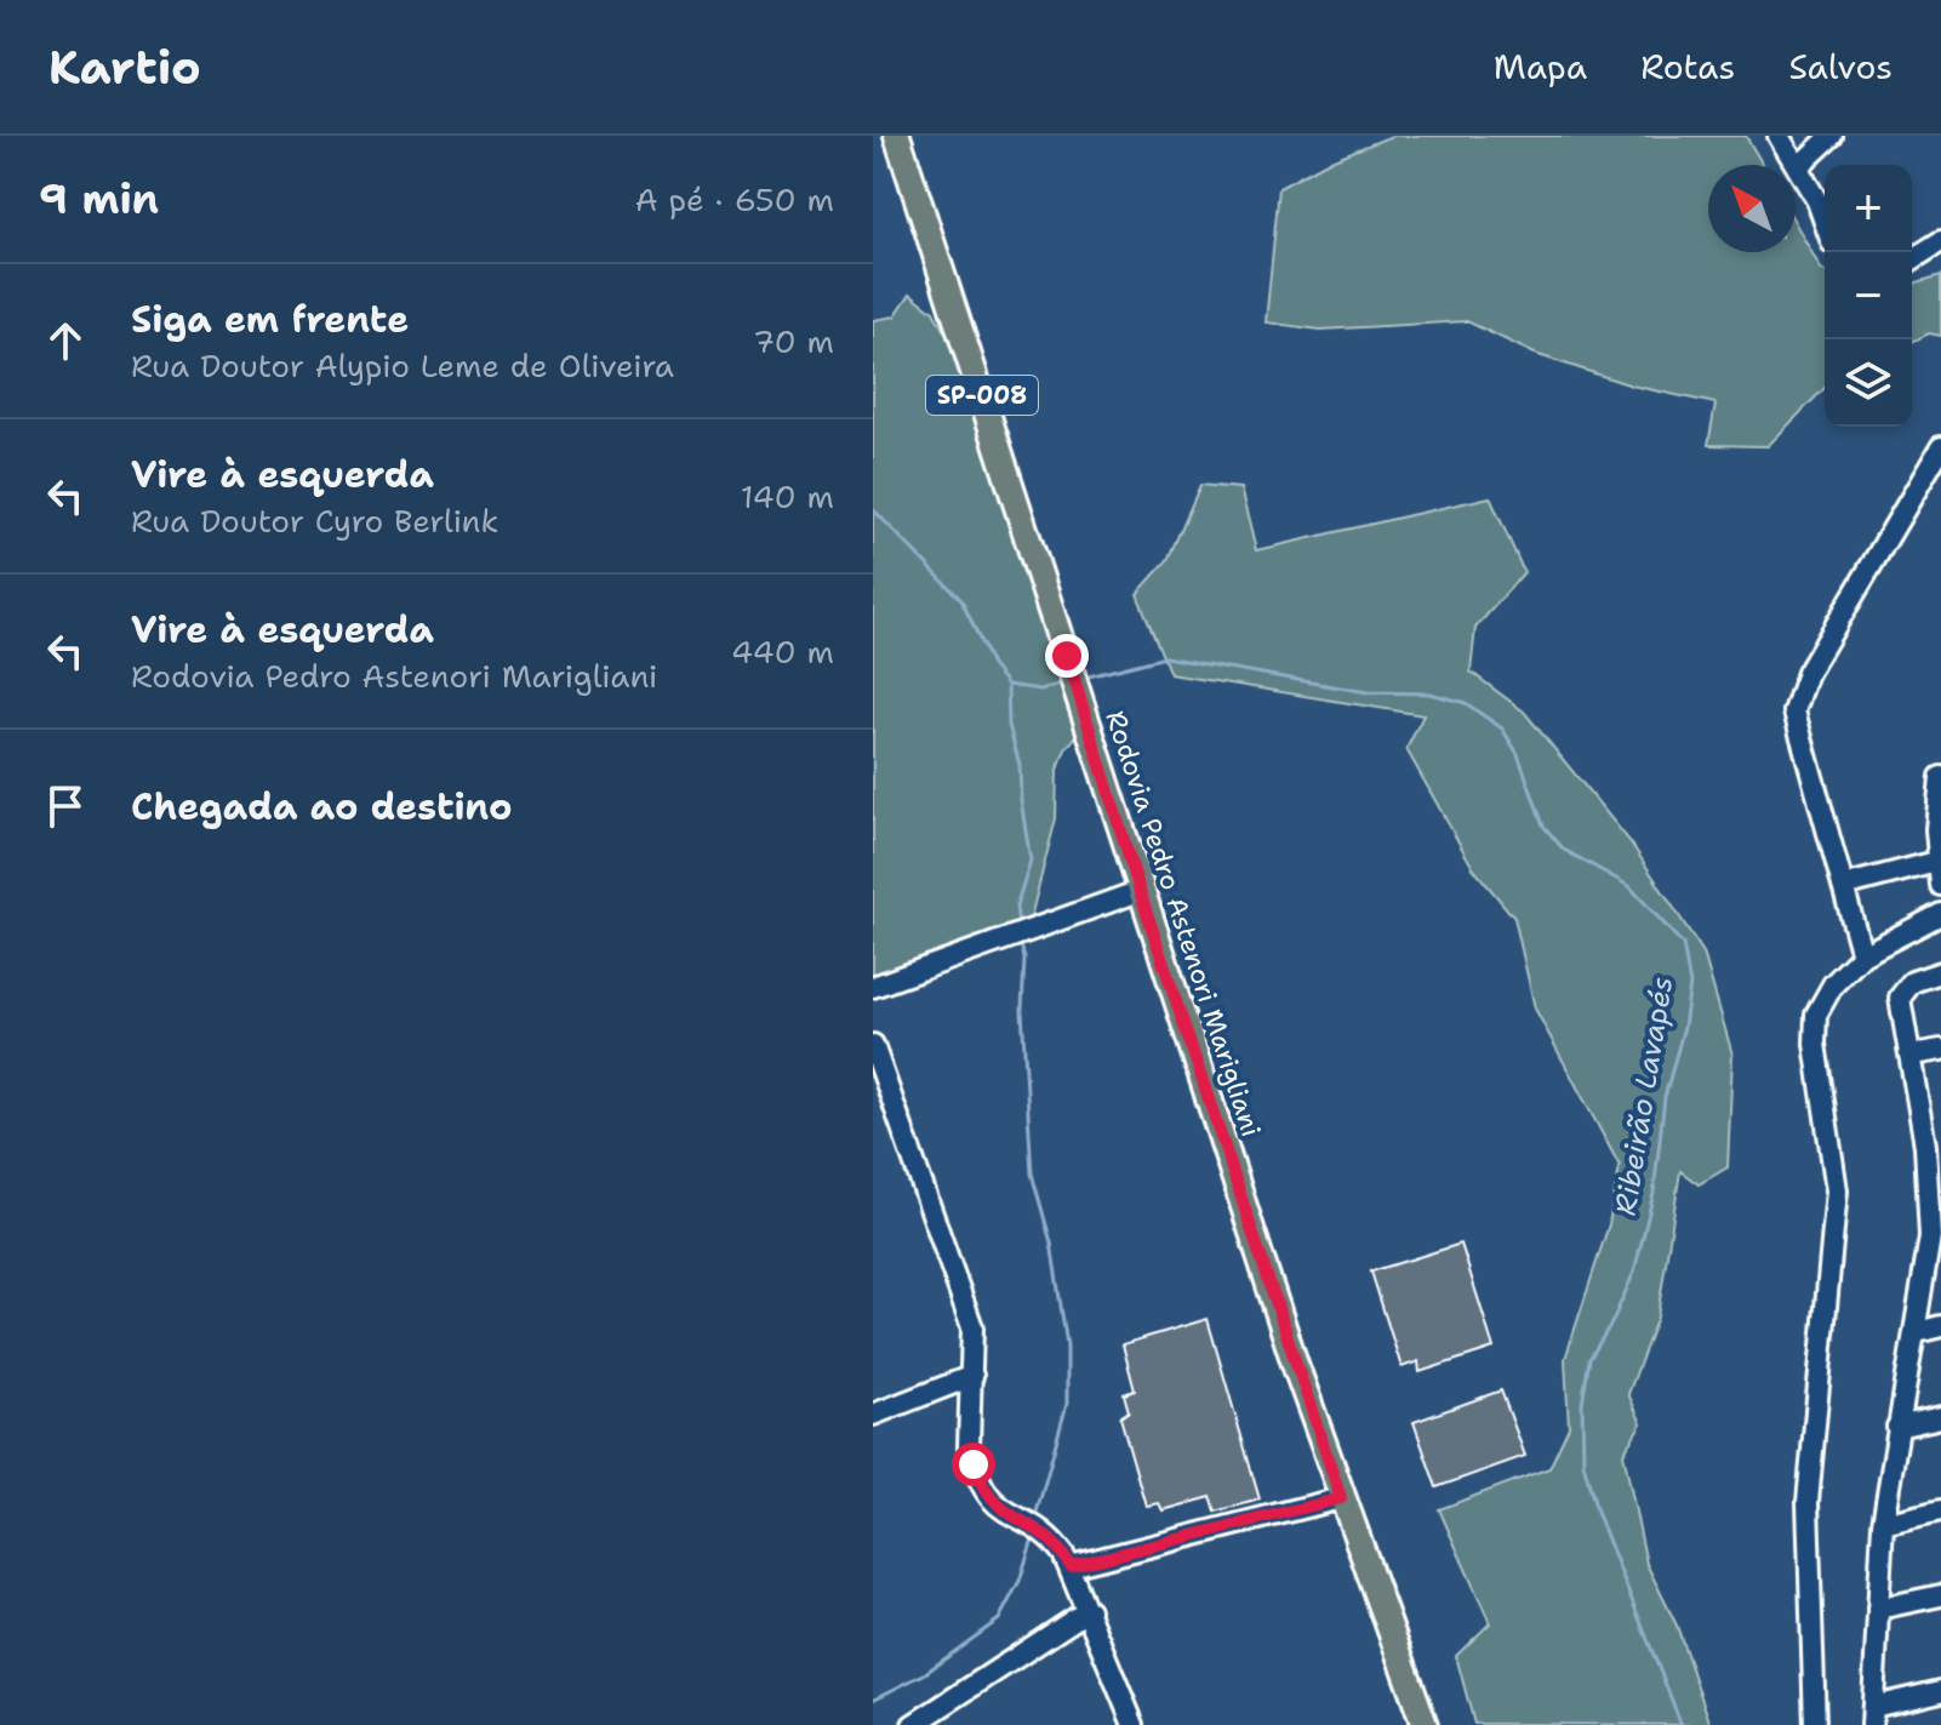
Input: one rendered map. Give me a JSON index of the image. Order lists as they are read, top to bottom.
{
  "streets": {
    "main road": ["SP-008", "Rodovia Pedro Astenori Marigliani"]
  },
  "water": ["Ribeirão Lavapés"],
  "north": "top left",
  "page": {
    "header": "Kartio",
    "nav": ["Mapa", "Rotas", "Salvos"],
    "heading": ["9 min", "A pé · 650 m"],
    "map_buttons": ["+", "−"],
    "list": [
      ["Siga em frente", "Rua Doutor Alypio Leme de Oliveira", "70 m"],
      ["Vire à esquerda", "Rua Doutor Cyro Berlink", "140 m"],
      ["Vire à esquerda", "Rodovia Pedro Astenori Marigliani", "440 m"],
      "Chegada ao destino"
    ]
  }
}
